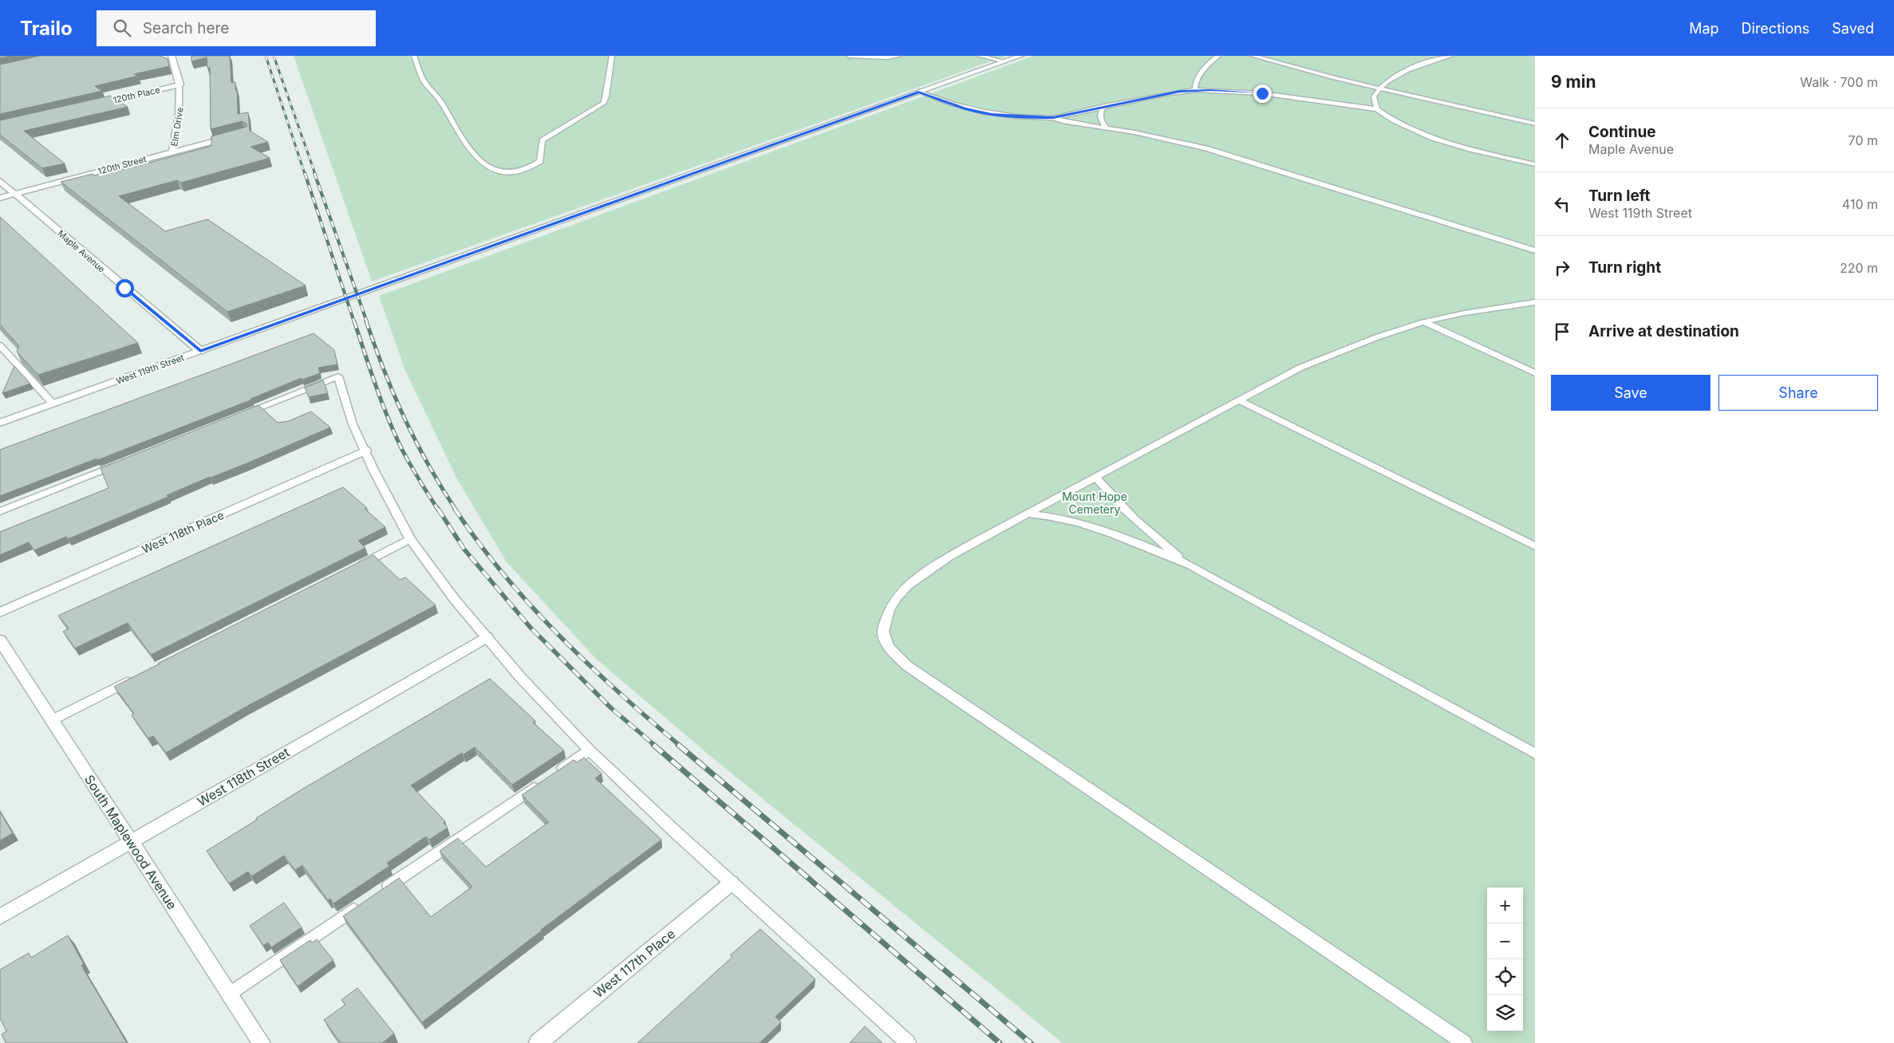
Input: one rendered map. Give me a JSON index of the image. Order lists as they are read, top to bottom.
{
  "streets": {
    "street": [
      "120th Place",
      "Elm Drive",
      "120th Street",
      "Maple Avenue",
      "West 119th Street",
      "West 118th Place",
      "West 118th Street",
      "South Maplewood Avenue",
      "West 117th Place"
    ]
  },
  "crossings": [
    ["120th Place", "Elm Drive"],
    ["Elm Drive", "120th Street"],
    ["120th Street", "Maple Avenue"],
    ["Maple Avenue", "West 119th Street"],
    ["West 118th Street", "South Maplewood Avenue"]
  ],
  "parks": ["Mount Hope Cemetery"],
  "page": {
    "header": "Trailo",
    "search": "Search here",
    "nav": ["Map", "Directions", "Saved"],
    "heading": ["9 min", "Walk · 700 m"],
    "list": [
      ["Continue", "Maple Avenue", "70 m"],
      ["Turn left", "West 119th Street", "410 m"],
      ["Turn right", "220 m"],
      "Arrive at destination"
    ],
    "buttons": ["Save", "Share"],
    "map_buttons": ["+", "−"]
  }
}
